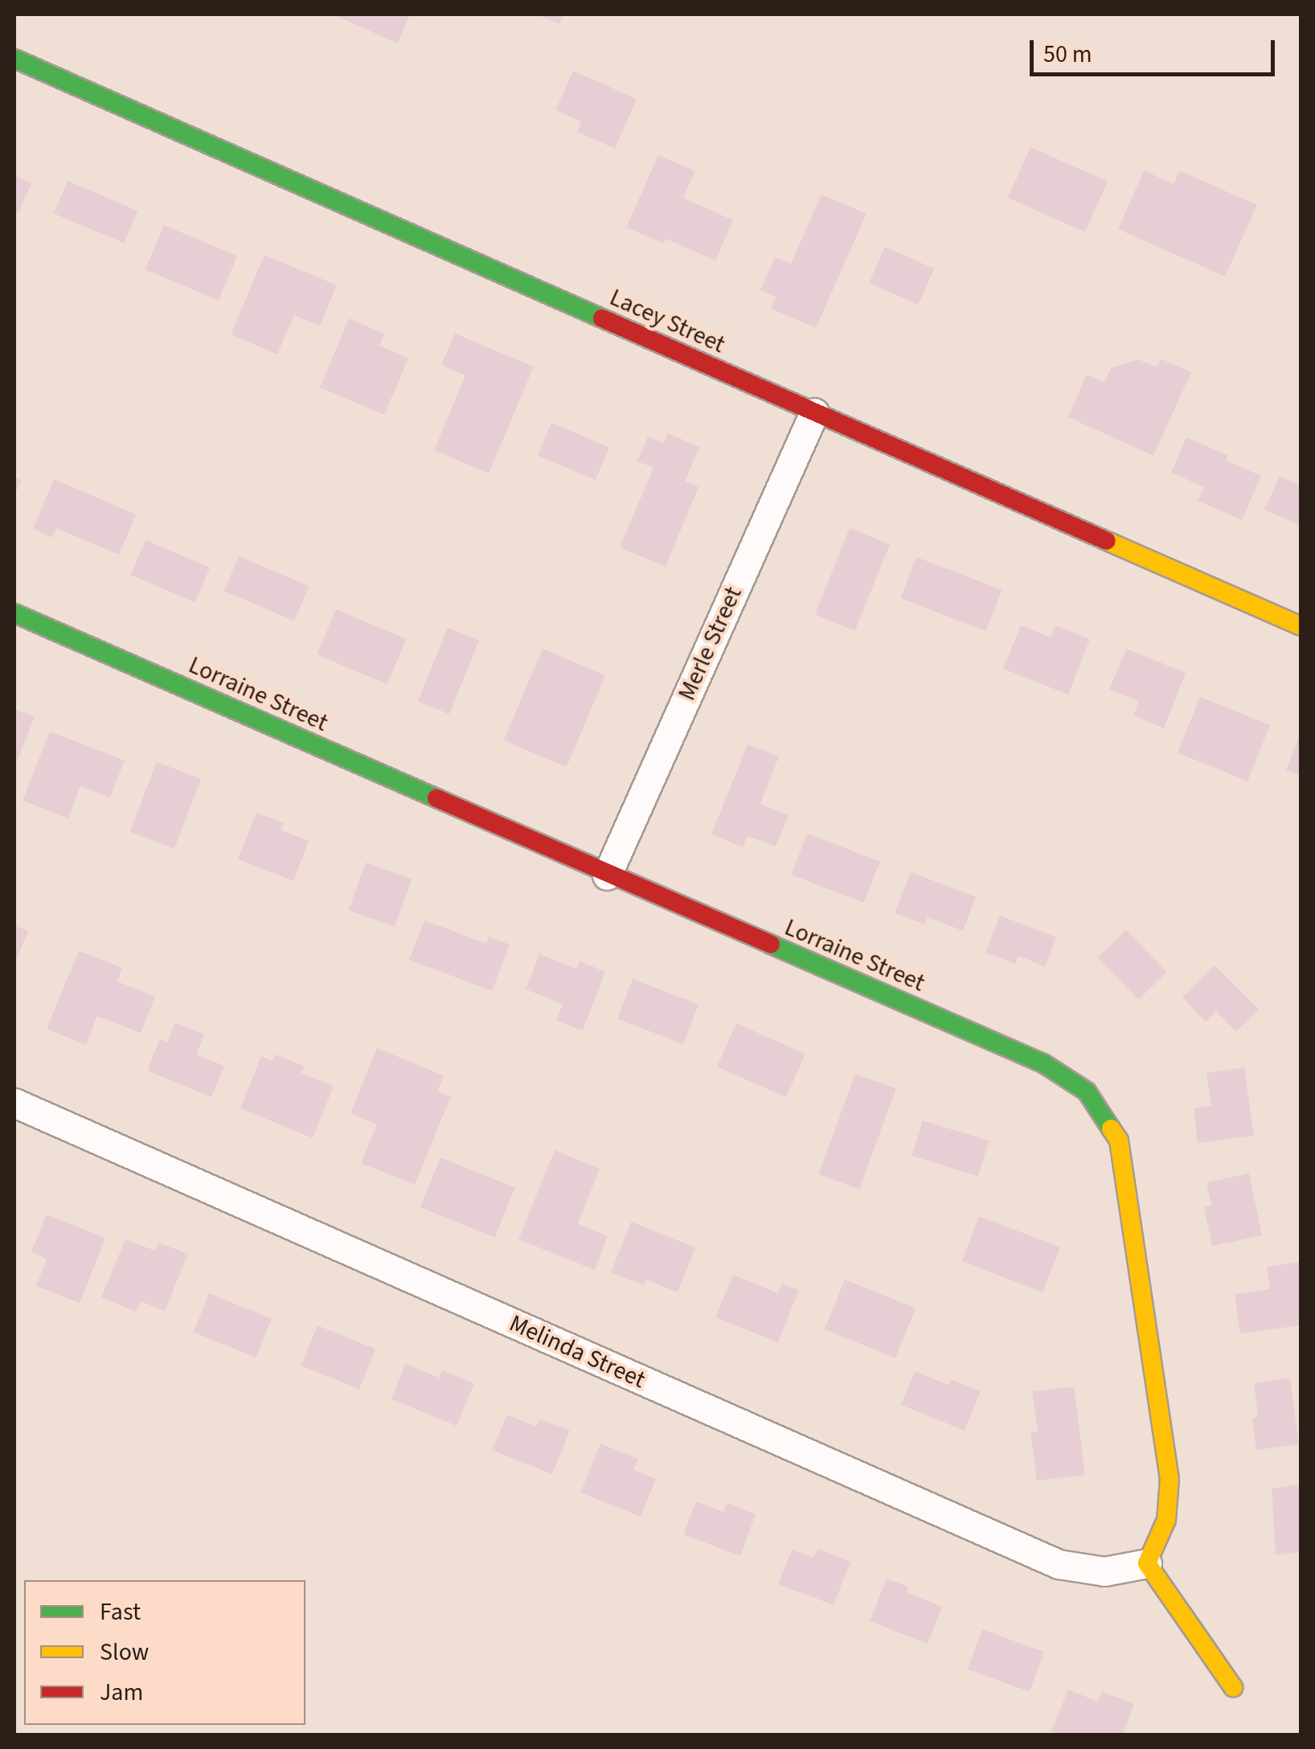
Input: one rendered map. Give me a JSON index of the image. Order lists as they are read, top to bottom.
{
  "streets": {
    "street": [
      "Lacey Street",
      "Merle Street",
      "Lorraine Street",
      "Melinda Street"
    ]
  },
  "crossings": [
    ["Lacey Street", "Merle Street"],
    ["Merle Street", "Lorraine Street"],
    ["Lorraine Street", "Melinda Street"]
  ],
  "legend": ["Fast", "Slow", "Jam"],
  "scale_bar": "50 m"
}
